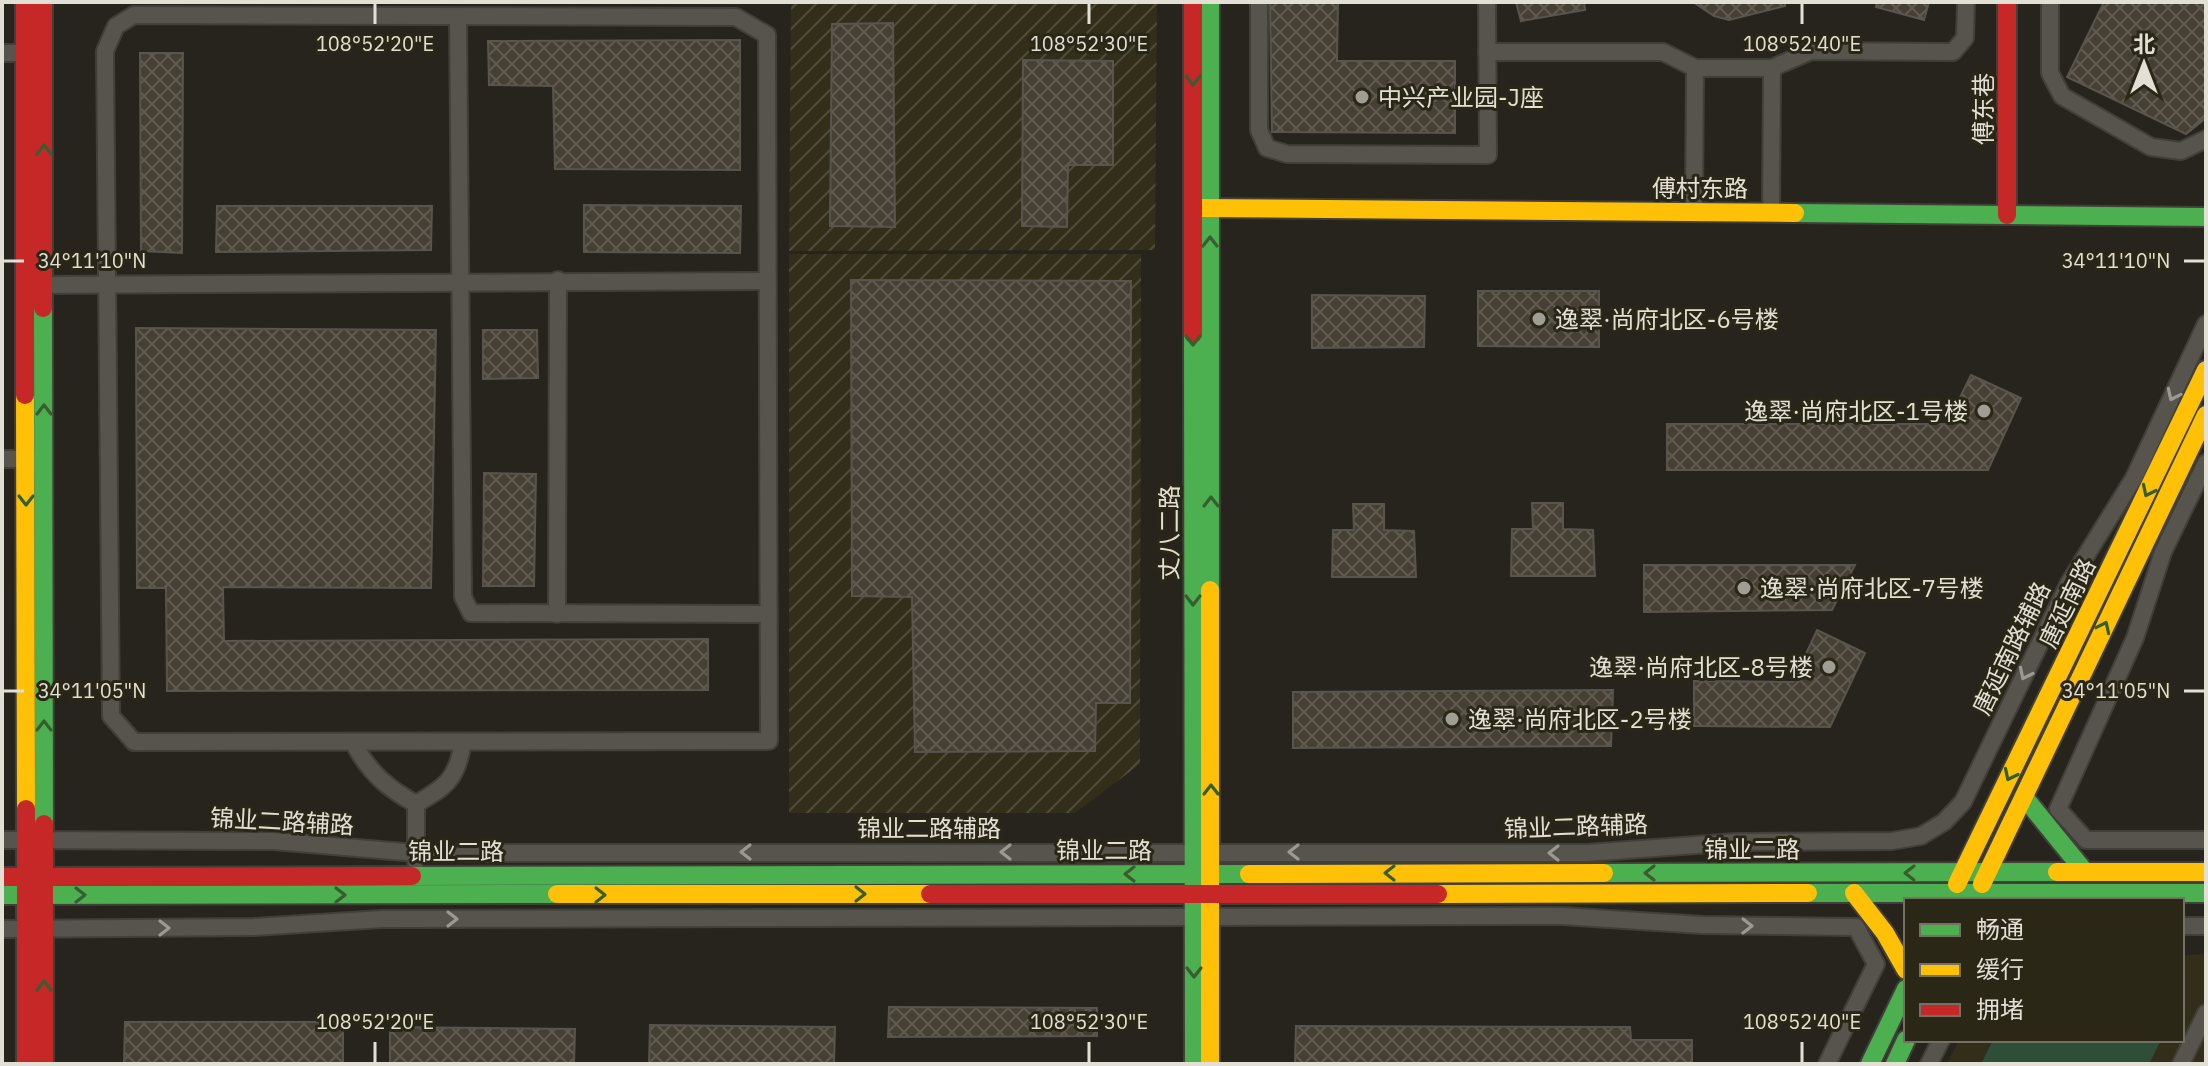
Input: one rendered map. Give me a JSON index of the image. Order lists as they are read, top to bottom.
{
  "streets": {
    "main road": [
      "傅东巷",
      "傅村东路",
      "丈八二路",
      "唐延南路",
      "锦业二路"
    ],
    "street": ["唐延南路辅路", "锦业二路辅路"]
  },
  "crossings": [
    ["傅东巷", "傅村东路"],
    ["傅村东路", "丈八二路"],
    ["丈八二路", "锦业二路辅路"],
    ["丈八二路", "锦业二路"],
    ["唐延南路", "锦业二路"],
    ["唐延南路辅路", "锦业二路辅路"]
  ],
  "one_way": ["唐延南路辅路"],
  "places": [
    "中兴产业园-J座",
    "逸翠·尚府北区-6号楼",
    "逸翠·尚府北区-1号楼",
    "逸翠·尚府北区-7号楼",
    "逸翠·尚府北区-8号楼",
    "逸翠·尚府北区-2号楼"
  ],
  "legend": ["畅通", "缓行", "拥堵"],
  "north": "top",
  "coordinates": [
    "108°52'20\"E",
    "108°52'30\"E",
    "108°52'40\"E",
    "34°11'10\"N",
    "34°11'05\"N"
  ]
}
